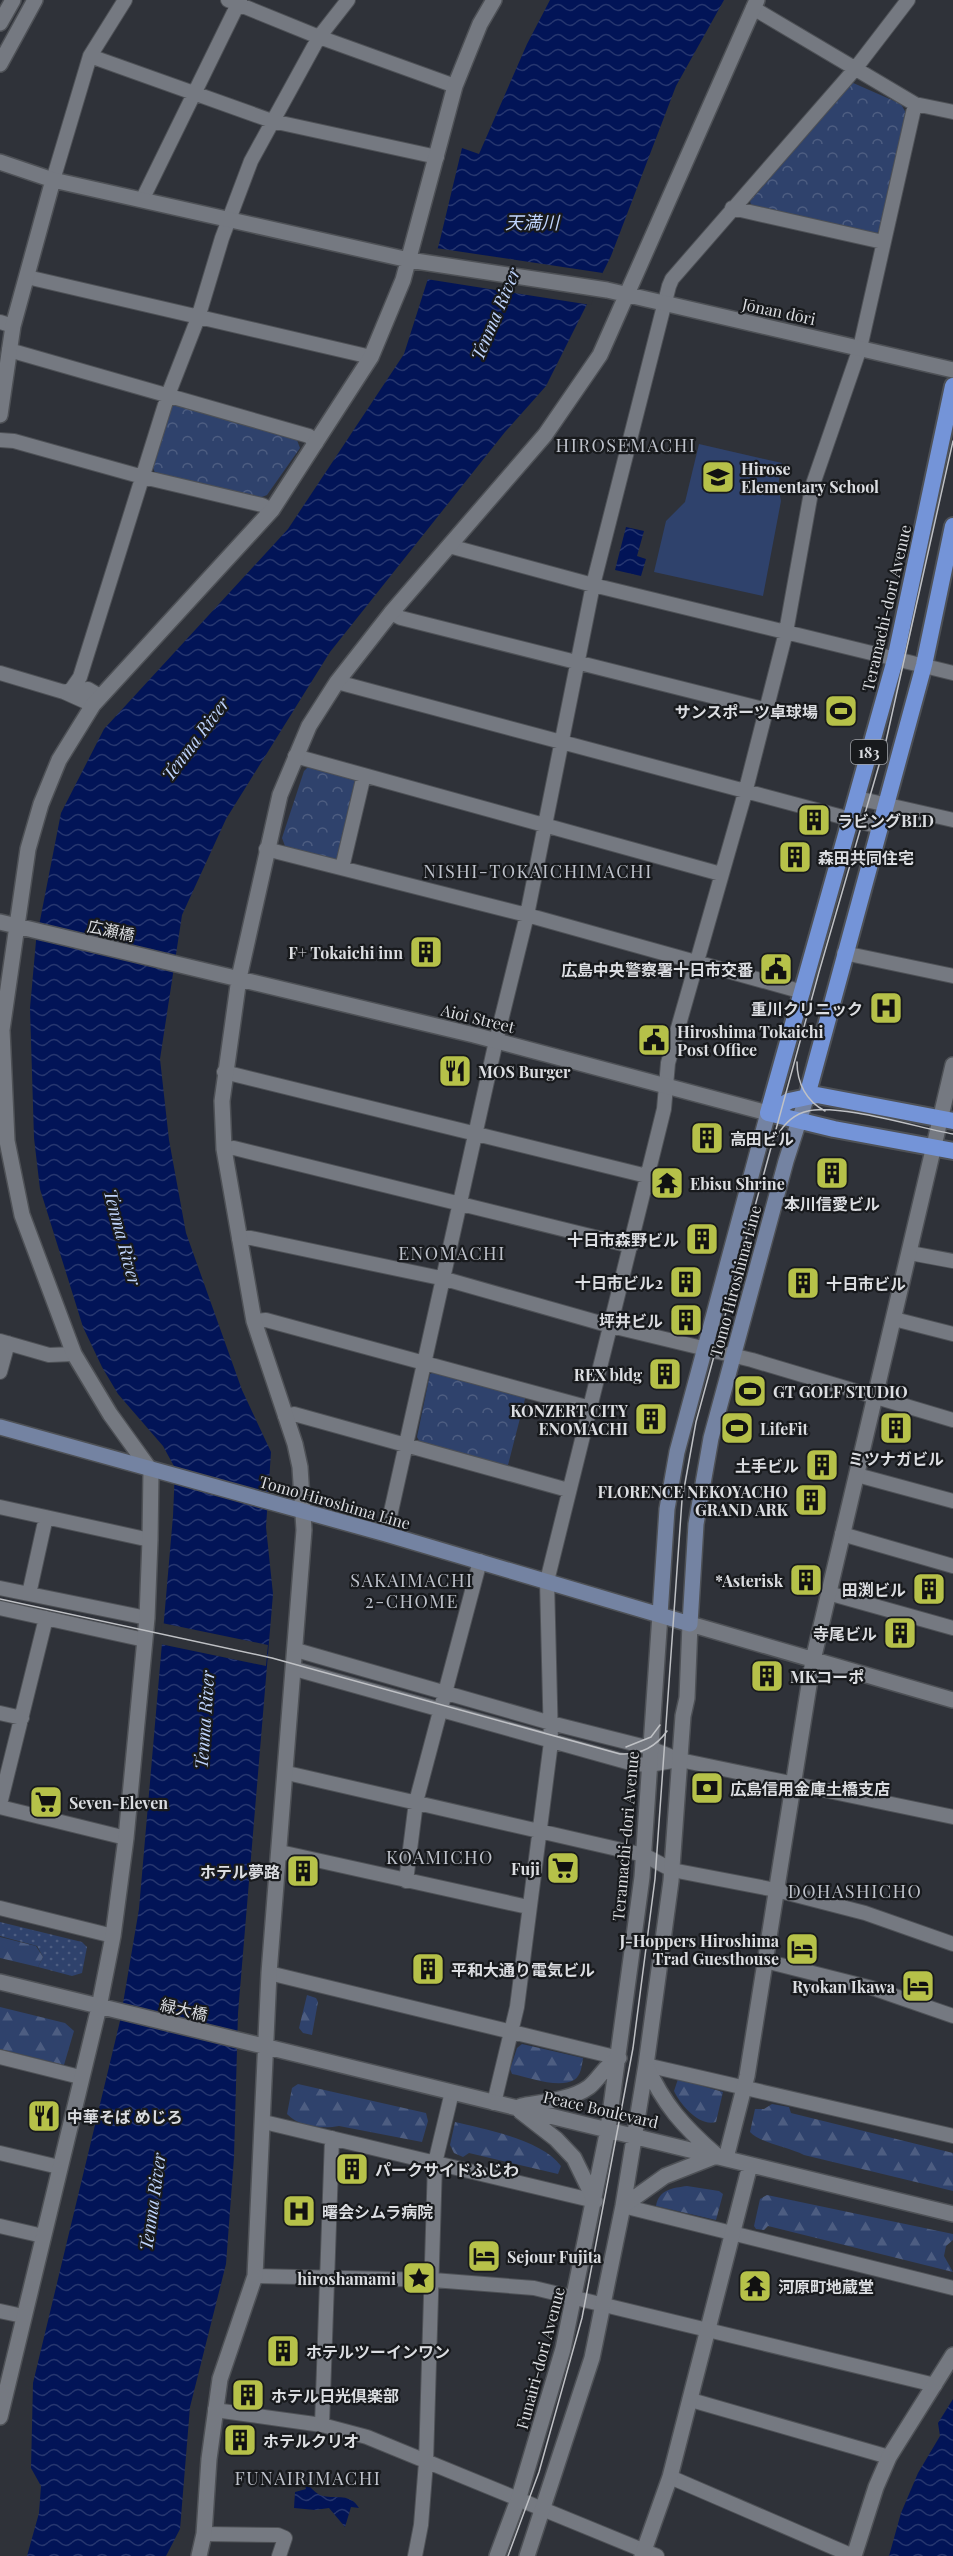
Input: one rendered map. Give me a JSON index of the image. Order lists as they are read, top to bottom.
{
  "streets": {
    "highway": ["Teramachi-dori Avenue", "183", "Aioi Street"],
    "main road": ["Tomo Hiroshima Line"],
    "street": [
      "Jōnan dōri",
      "広瀬橋",
      "緑大橋",
      "Peace Boulevard",
      "Funairi-dori Avenue"
    ]
  },
  "crossings": [
    ["Teramachi-dori Avenue", "Aioi Street"],
    ["Teramachi-dori Avenue", "Tomo Hiroshima Line"],
    ["Teramachi-dori Avenue", "Peace Boulevard"],
    ["Teramachi-dori Avenue", "Funairi-dori Avenue"],
    ["183", "Tomo Hiroshima Line"],
    ["広瀬橋", "Aioi Street"],
    ["Aioi Street", "Tomo Hiroshima Line"],
    ["緑大橋", "Peace Boulevard"],
    ["Peace Boulevard", "Funairi-dori Avenue"]
  ],
  "districts": [
    "HIROSEMACHI",
    "NISHI-TOKAICHIMACHI",
    "ENOMACHI",
    "SAKAIMACHI 2-CHOME",
    "KOAMICHO",
    "DOHASHICHO",
    "FUNAIRIMACHI"
  ],
  "water": ["天満川", "Tenma River"],
  "places": {
    "school or university": ["Hirose Elementary School"],
    "sports": ["サンスポーツ卓球場", "GT GOLF STUDIO", "LifeFit"],
    "building": [
      "ラビングBLD",
      "森田共同住宅",
      "F+ Tokaichi inn",
      "高田ビル",
      "本川信愛ビル",
      "十日市森野ビル",
      "十日市ビル2",
      "十日市ビル",
      "坪井ビル",
      "REX bldg",
      "KONZERT CITY ENOMACHI",
      "ミツナガビル",
      "土手ビル",
      "FLORENCE NEKOYACHO GRAND ARK",
      "*Asterisk",
      "田渕ビル",
      "寺尾ビル",
      "MKコーポ",
      "ホテル夢路",
      "平和大通り電気ビル",
      "パークサイドふじわ",
      "ホテルツーインワン",
      "ホテル日光倶楽部",
      "ホテルクリオ"
    ],
    "public building": ["広島中央警察署十日市交番", "Hiroshima Tokaichi Post Office"],
    "hospital": ["重川クリニック", "曙会シムラ病院"],
    "restaurant": ["MOS Burger", "中華そば めじろ"],
    "temple": ["Ebisu Shrine", "河原町地蔵堂"],
    "bank": ["広島信用金庫土橋支店"],
    "supermarket": ["Seven-Eleven", "Fuji"],
    "hotel": ["J-Hoppers Hiroshima Trad Guesthouse", "Ryokan Ikawa", "Sejour Fujita"],
    "place": ["hiroshamami"]
  }
}
